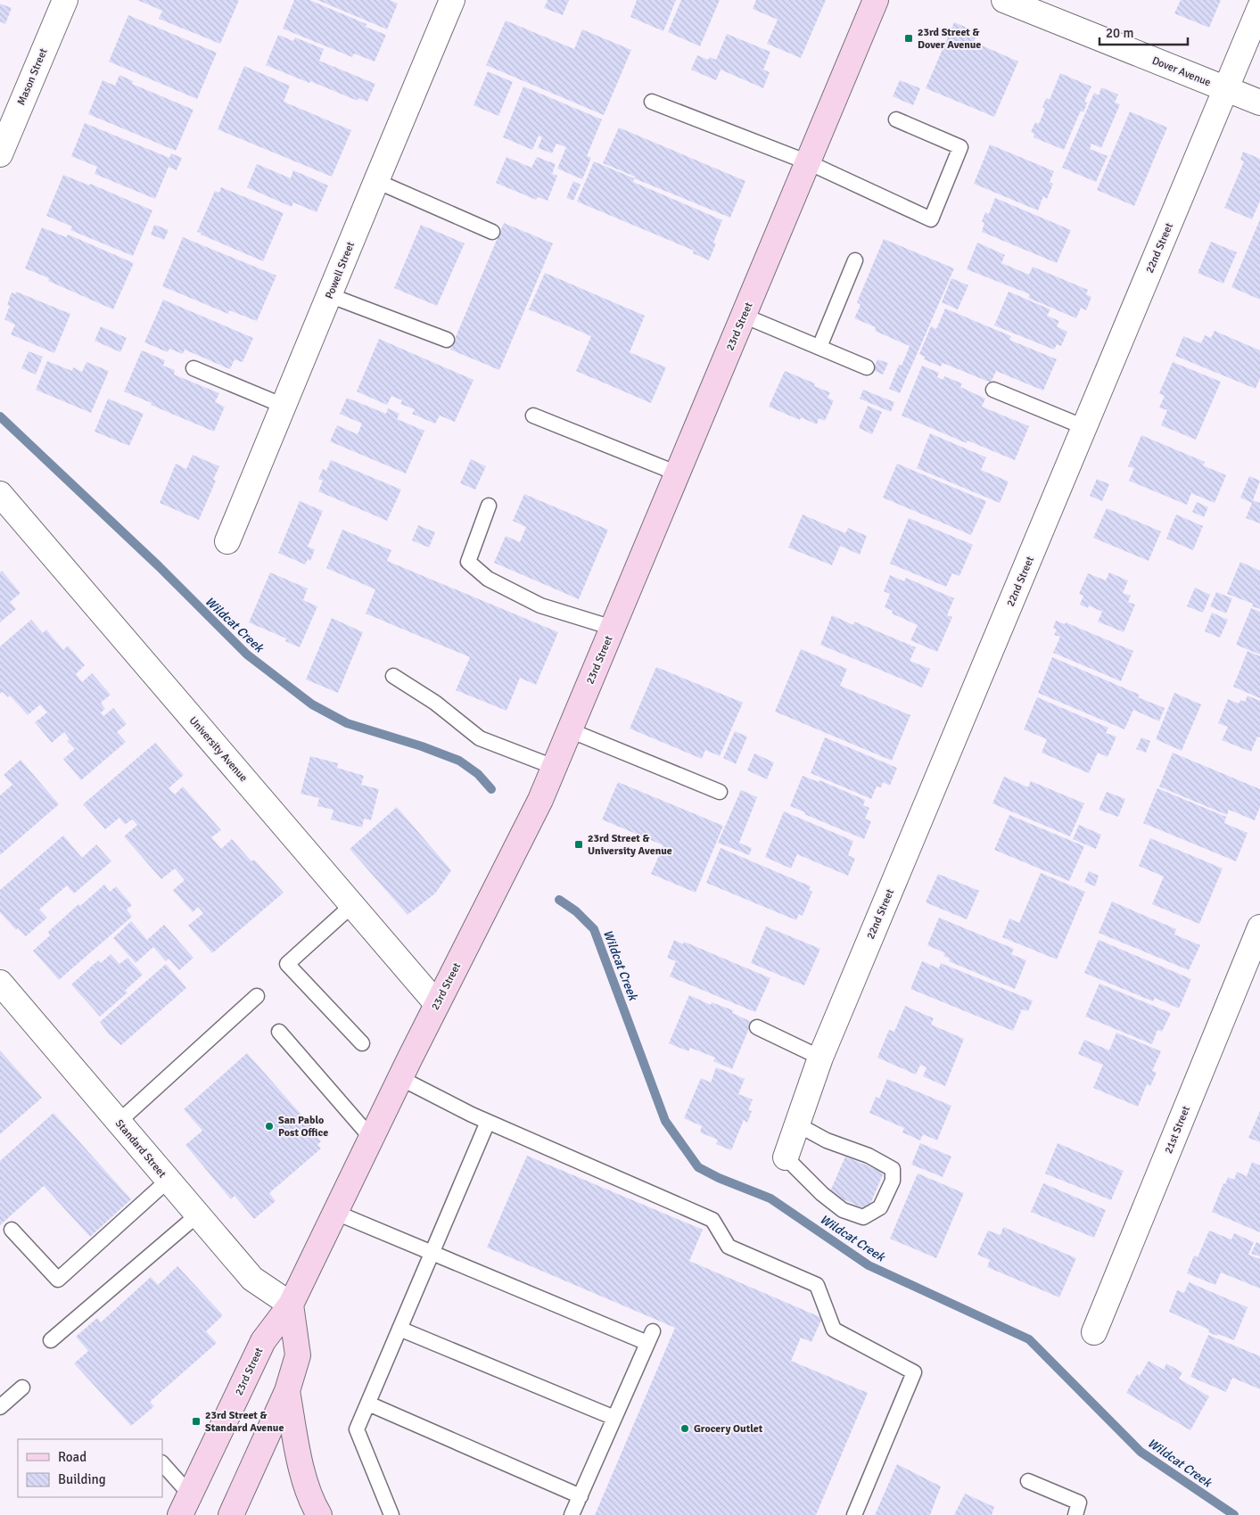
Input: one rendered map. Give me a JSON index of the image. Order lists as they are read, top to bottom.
{
  "streets": {
    "main road": ["23rd Street"],
    "street": [
      "Dover Avenue",
      "Mason Street",
      "22nd Street",
      "Powell Street",
      "University Avenue",
      "21st Street",
      "Standard Street"
    ]
  },
  "crossings": [
    ["Dover Avenue", "22nd Street"],
    ["23rd Street", "University Avenue"],
    ["23rd Street", "Standard Street"]
  ],
  "water": ["Wildcat Creek"],
  "places": {
    "transit": ["23rd Street & Dover Avenue", "23rd Street & University Avenue", "23rd Street & Standard Avenue"],
    "other": ["San Pablo Post Office", "Grocery Outlet"]
  },
  "legend": ["Road", "Building"],
  "scale_bar": "20 m"
}
